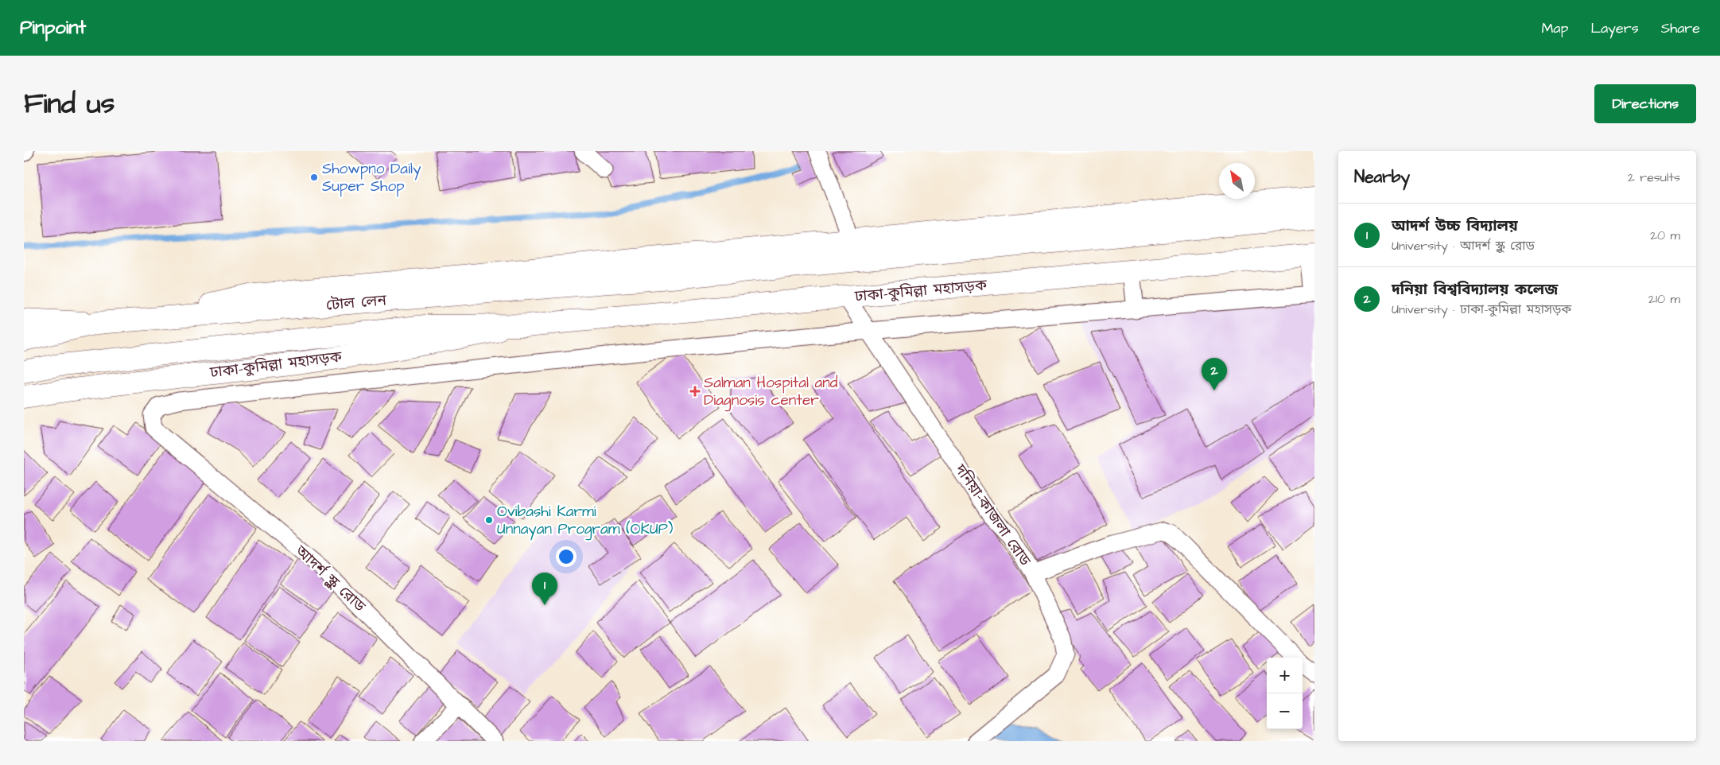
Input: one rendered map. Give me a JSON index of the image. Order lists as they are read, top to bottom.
{
  "streets": {
    "main road": ["ঢাকা–কুমিল্লা মহাসড়ক", "টোল লেন"],
    "street": ["দনিয়া-কাজলা রোড", "আদর্শ স্কুল রোড"]
  },
  "crossings": [
    ["ঢাকা–কুমিল্লা মহাসড়ক", "দনিয়া-কাজলা রোড"],
    ["দনিয়া-কাজলা রোড", "আদর্শ স্কুল রোড"]
  ],
  "places": {
    "other": ["Showpno Daily Super Shop", "Ovibashi Karmi Unnayan Program (OKUP)"],
    "health": ["Salman Hospital and Diagnosis center"]
  },
  "north": "top left",
  "page": {
    "header": "Pinpoint",
    "nav": ["Map", "Layers", "Share"],
    "title": "Find us",
    "buttons": "Directions",
    "heading": ["Nearby", "2 results"],
    "list": [
      {
        "mark": "1",
        "name": "আদর্শ উচ্চ বিদ্যালয়",
        "note": "University · আদর্শ স্কুল রোড",
        "value": "20 m"
      },
      {
        "mark": "2",
        "name": "দনিয়া বিশ্ববিদ্যালয় কলেজ",
        "note": "University · ঢাকা–কুমিল্লা মহাসড়ক",
        "value": "210 m"
      }
    ],
    "pins": ["2", "1"],
    "map_buttons": ["+", "−"]
  }
}
